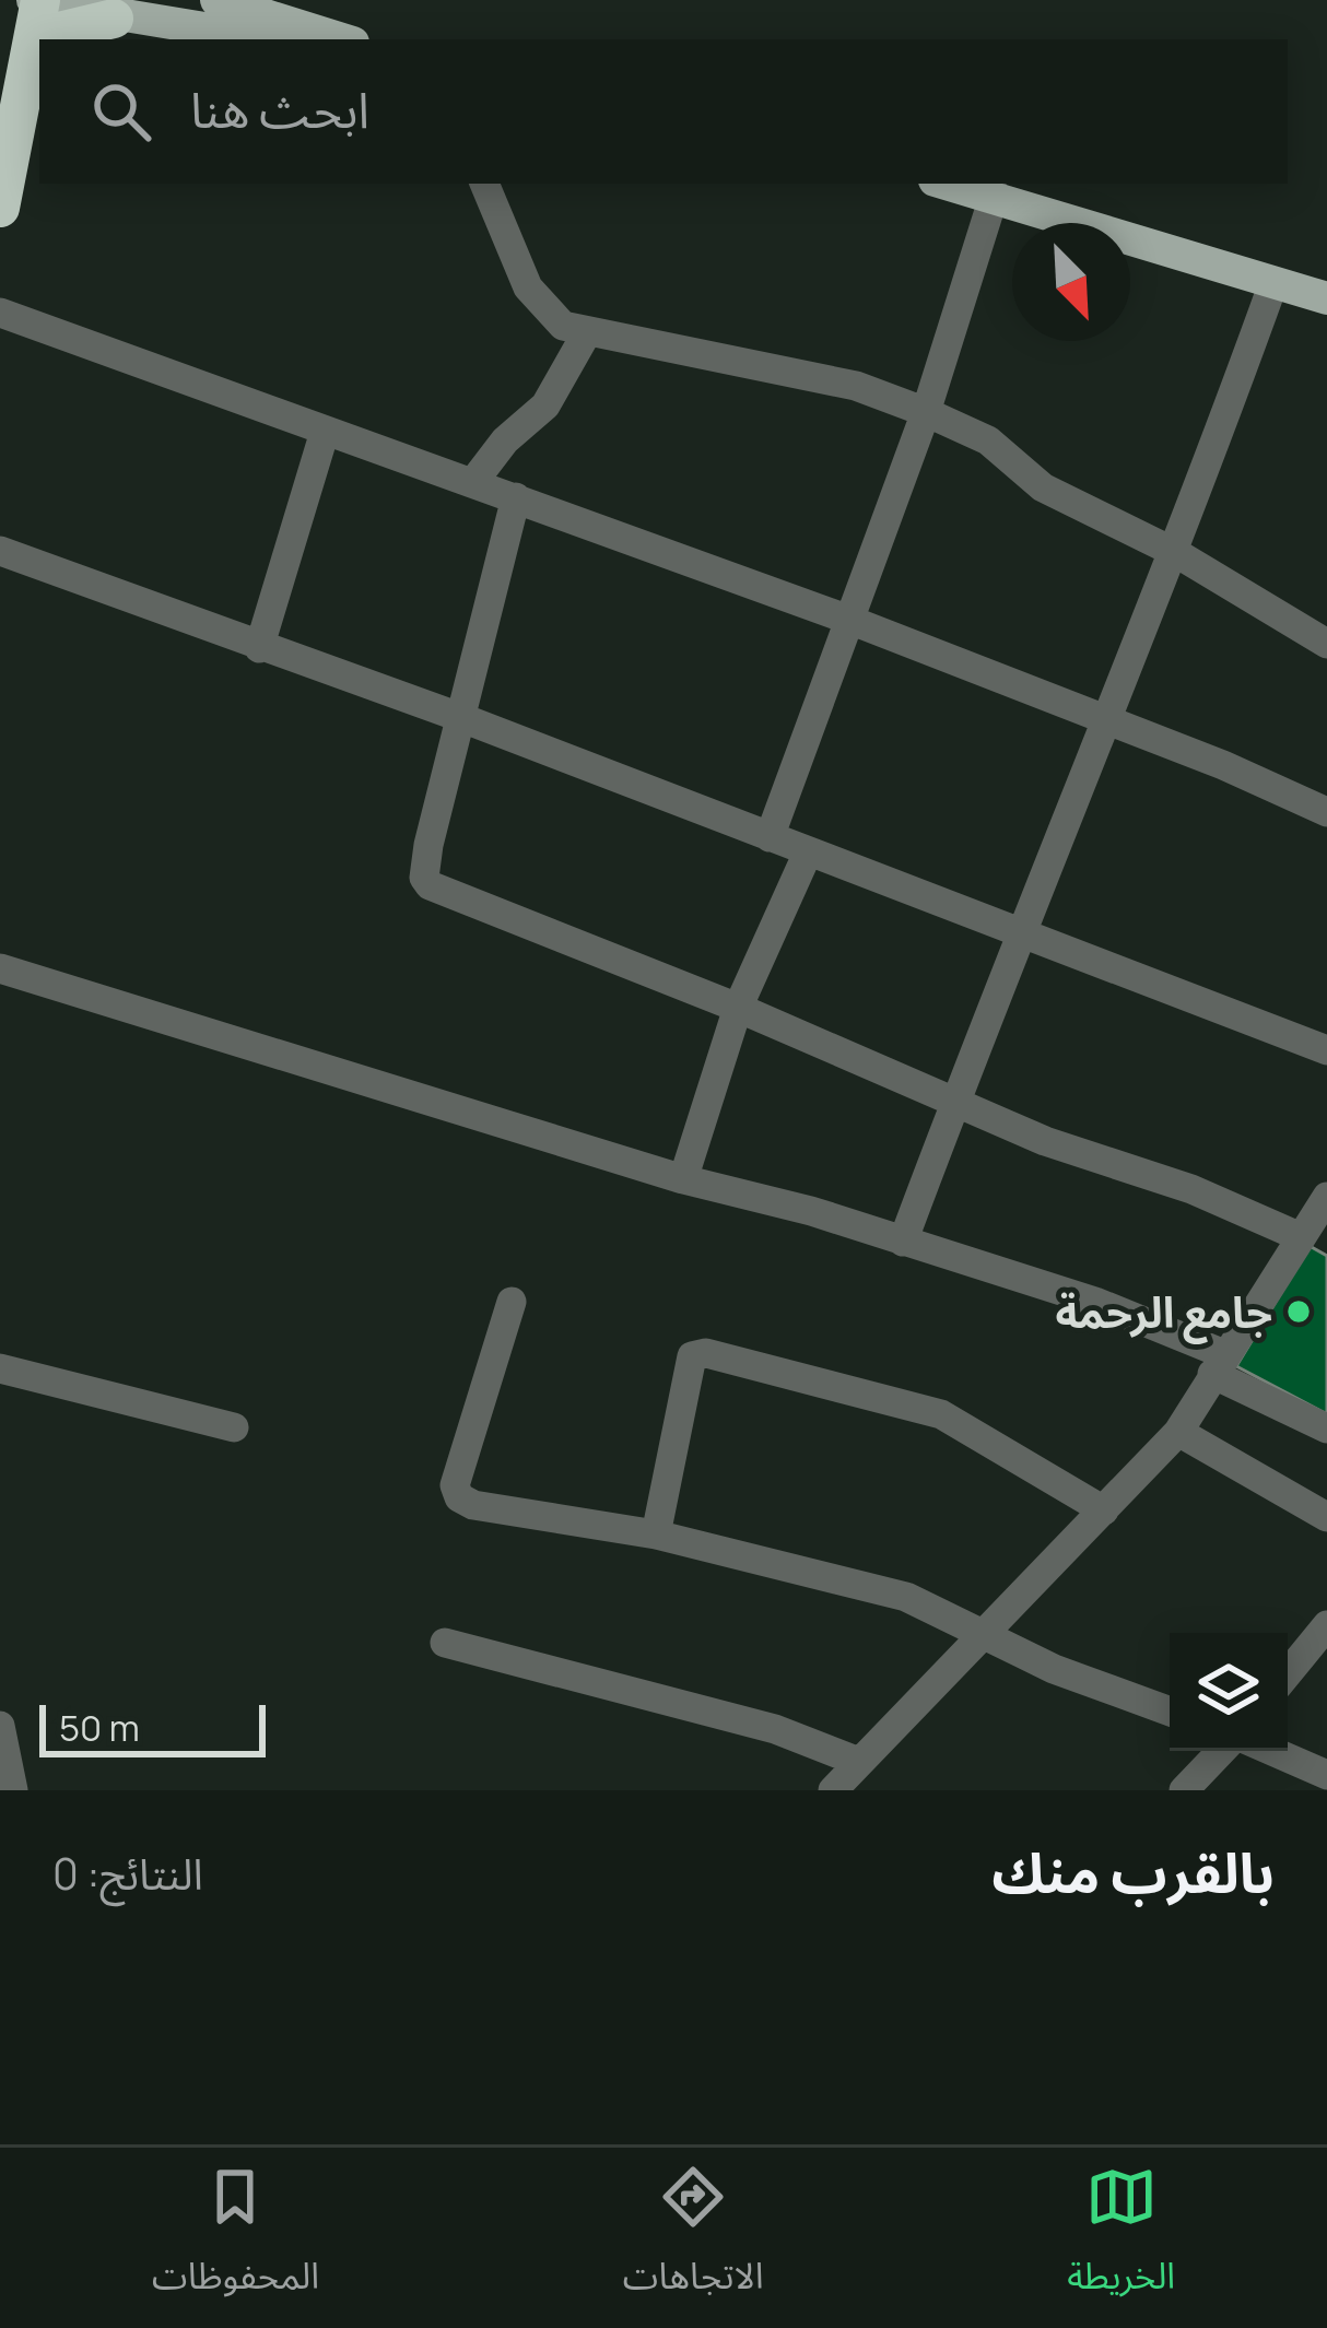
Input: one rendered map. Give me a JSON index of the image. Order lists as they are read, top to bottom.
{
  "places": ["جامع الرحمة"],
  "scale_bar": "50 m",
  "north": "bottom right",
  "page": {
    "search": "ابحث هنا",
    "scale": "50 m",
    "heading": ["بالقرب منك", "النتائج: 0"],
    "nav": ["الخريطة", "الاتجاهات", "المحفوظات"]
  }
}
